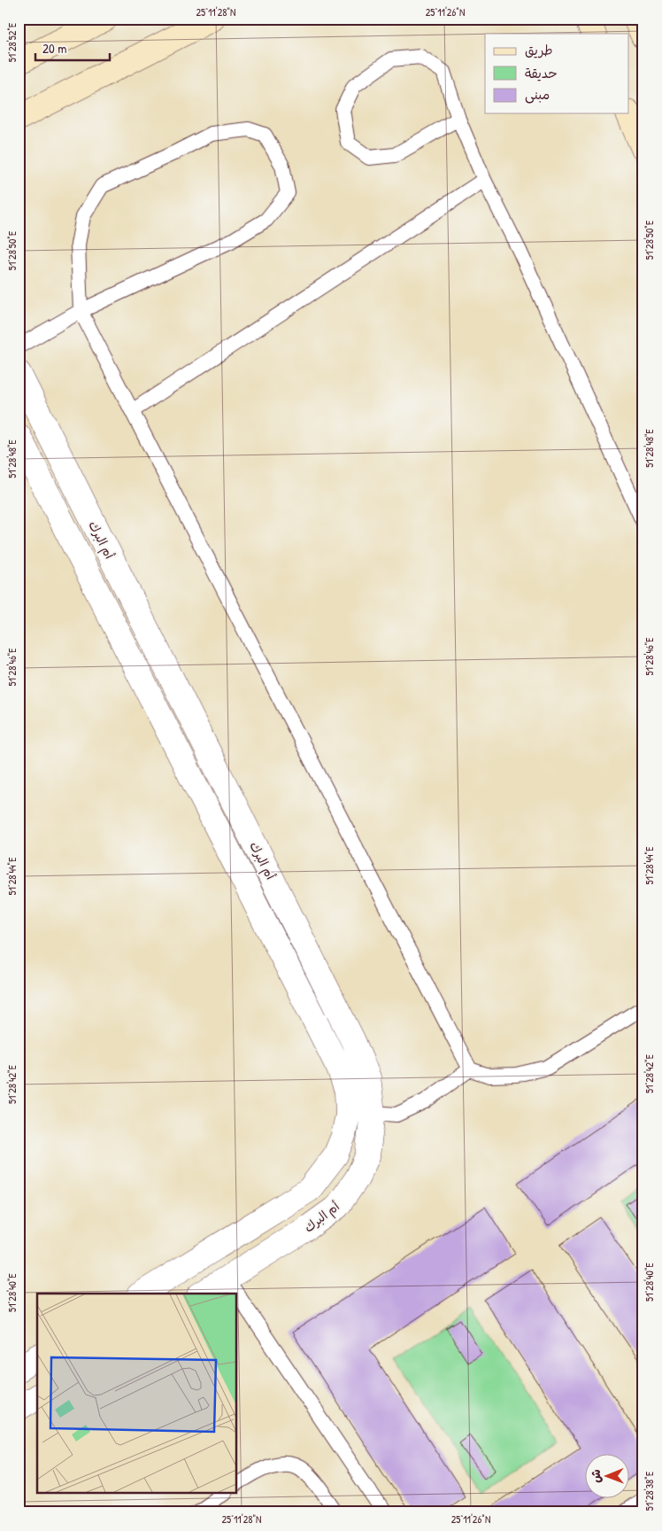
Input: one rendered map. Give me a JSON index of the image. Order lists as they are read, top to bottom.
{
  "streets": {
    "street": ["أم البرك"]
  },
  "legend": ["طريق", "حديقة", "مبنى"],
  "scale_bar": "20 m",
  "north": "left",
  "coordinates": [
    "25°11'28\"N",
    "25°11'26\"N",
    "51°28'52\"E",
    "51°28'50\"E",
    "51°28'48\"E",
    "51°28'46\"E",
    "51°28'44\"E",
    "51°28'42\"E",
    "51°28'40\"E",
    "51°28'38\"E"
  ]
}
